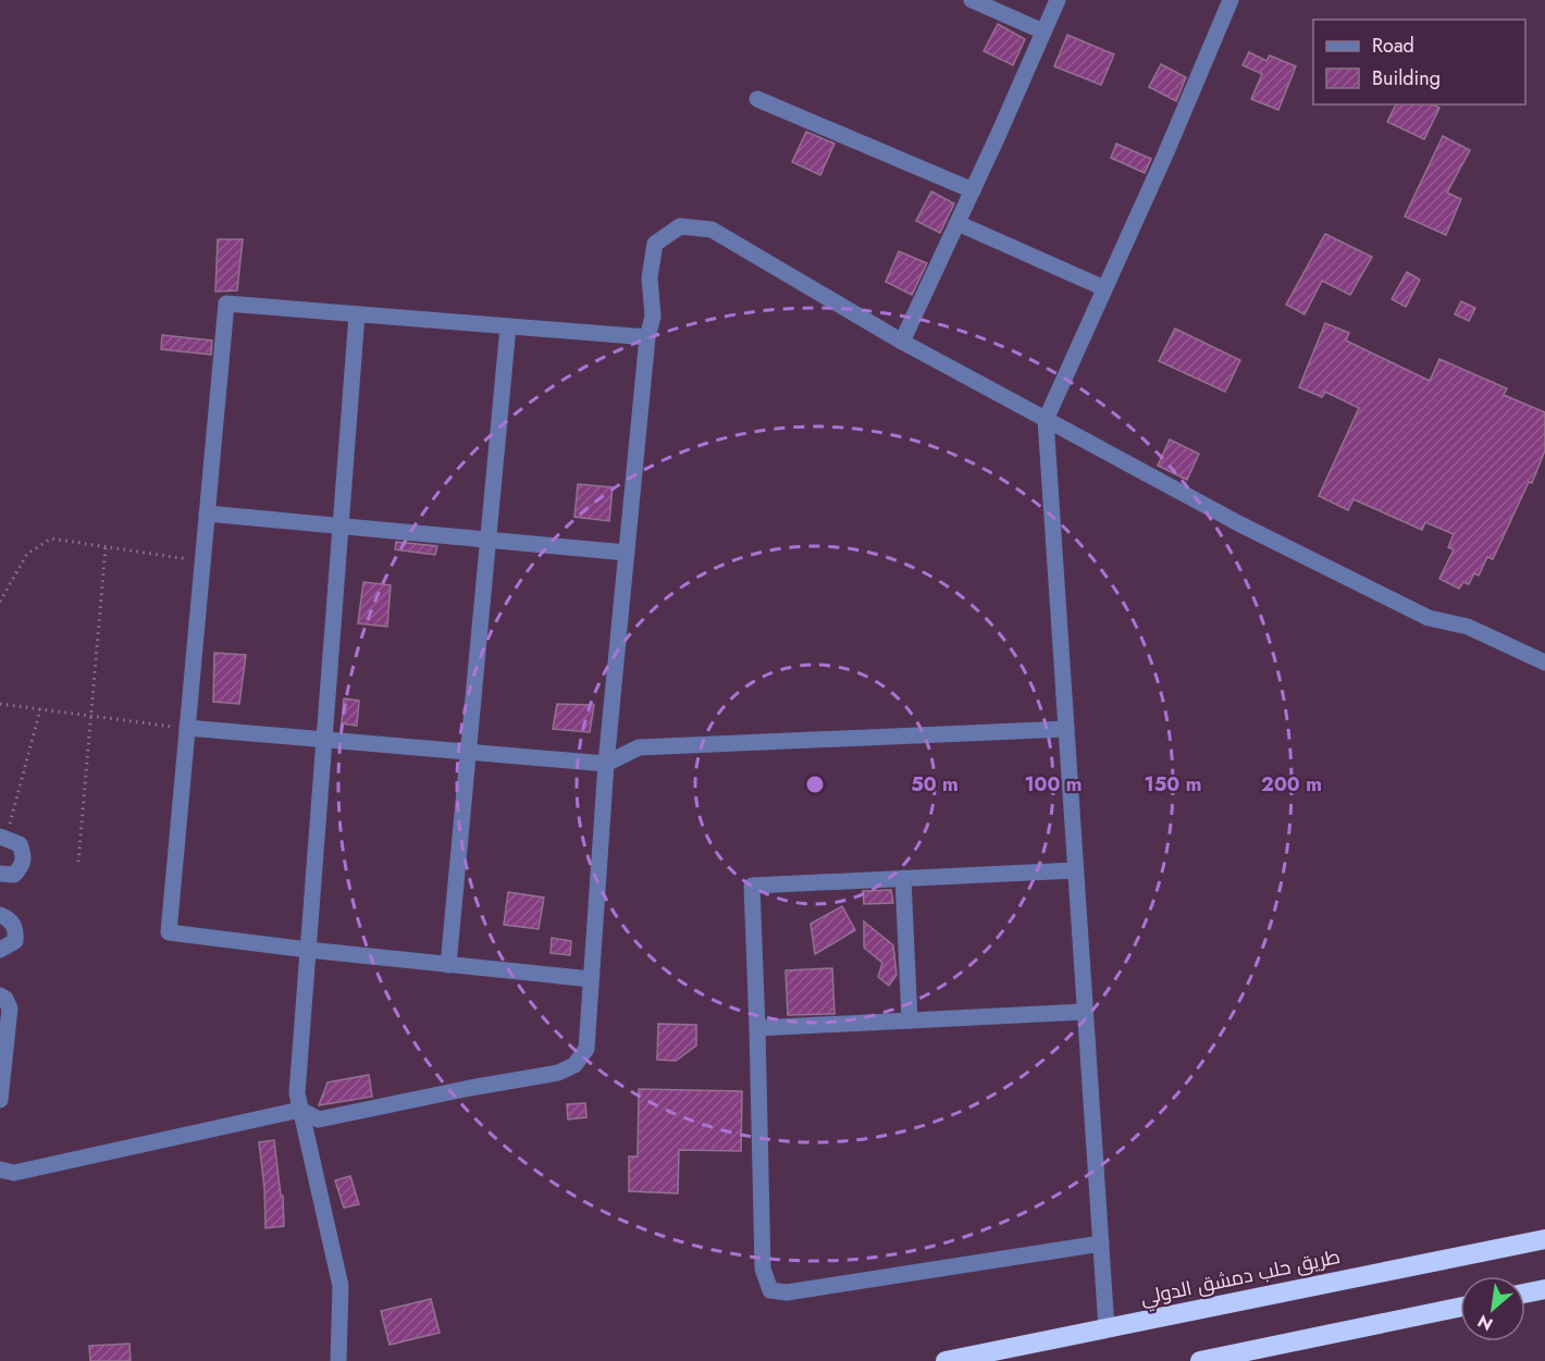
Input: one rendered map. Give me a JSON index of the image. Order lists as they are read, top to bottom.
{
  "streets": {
    "highway": ["طريق حلب دمشق الدولي"]
  },
  "legend": ["Road", "Building"],
  "north": "bottom left",
  "rings": [
    "50 m",
    "100 m",
    "150 m",
    "200 m"
  ]
}
